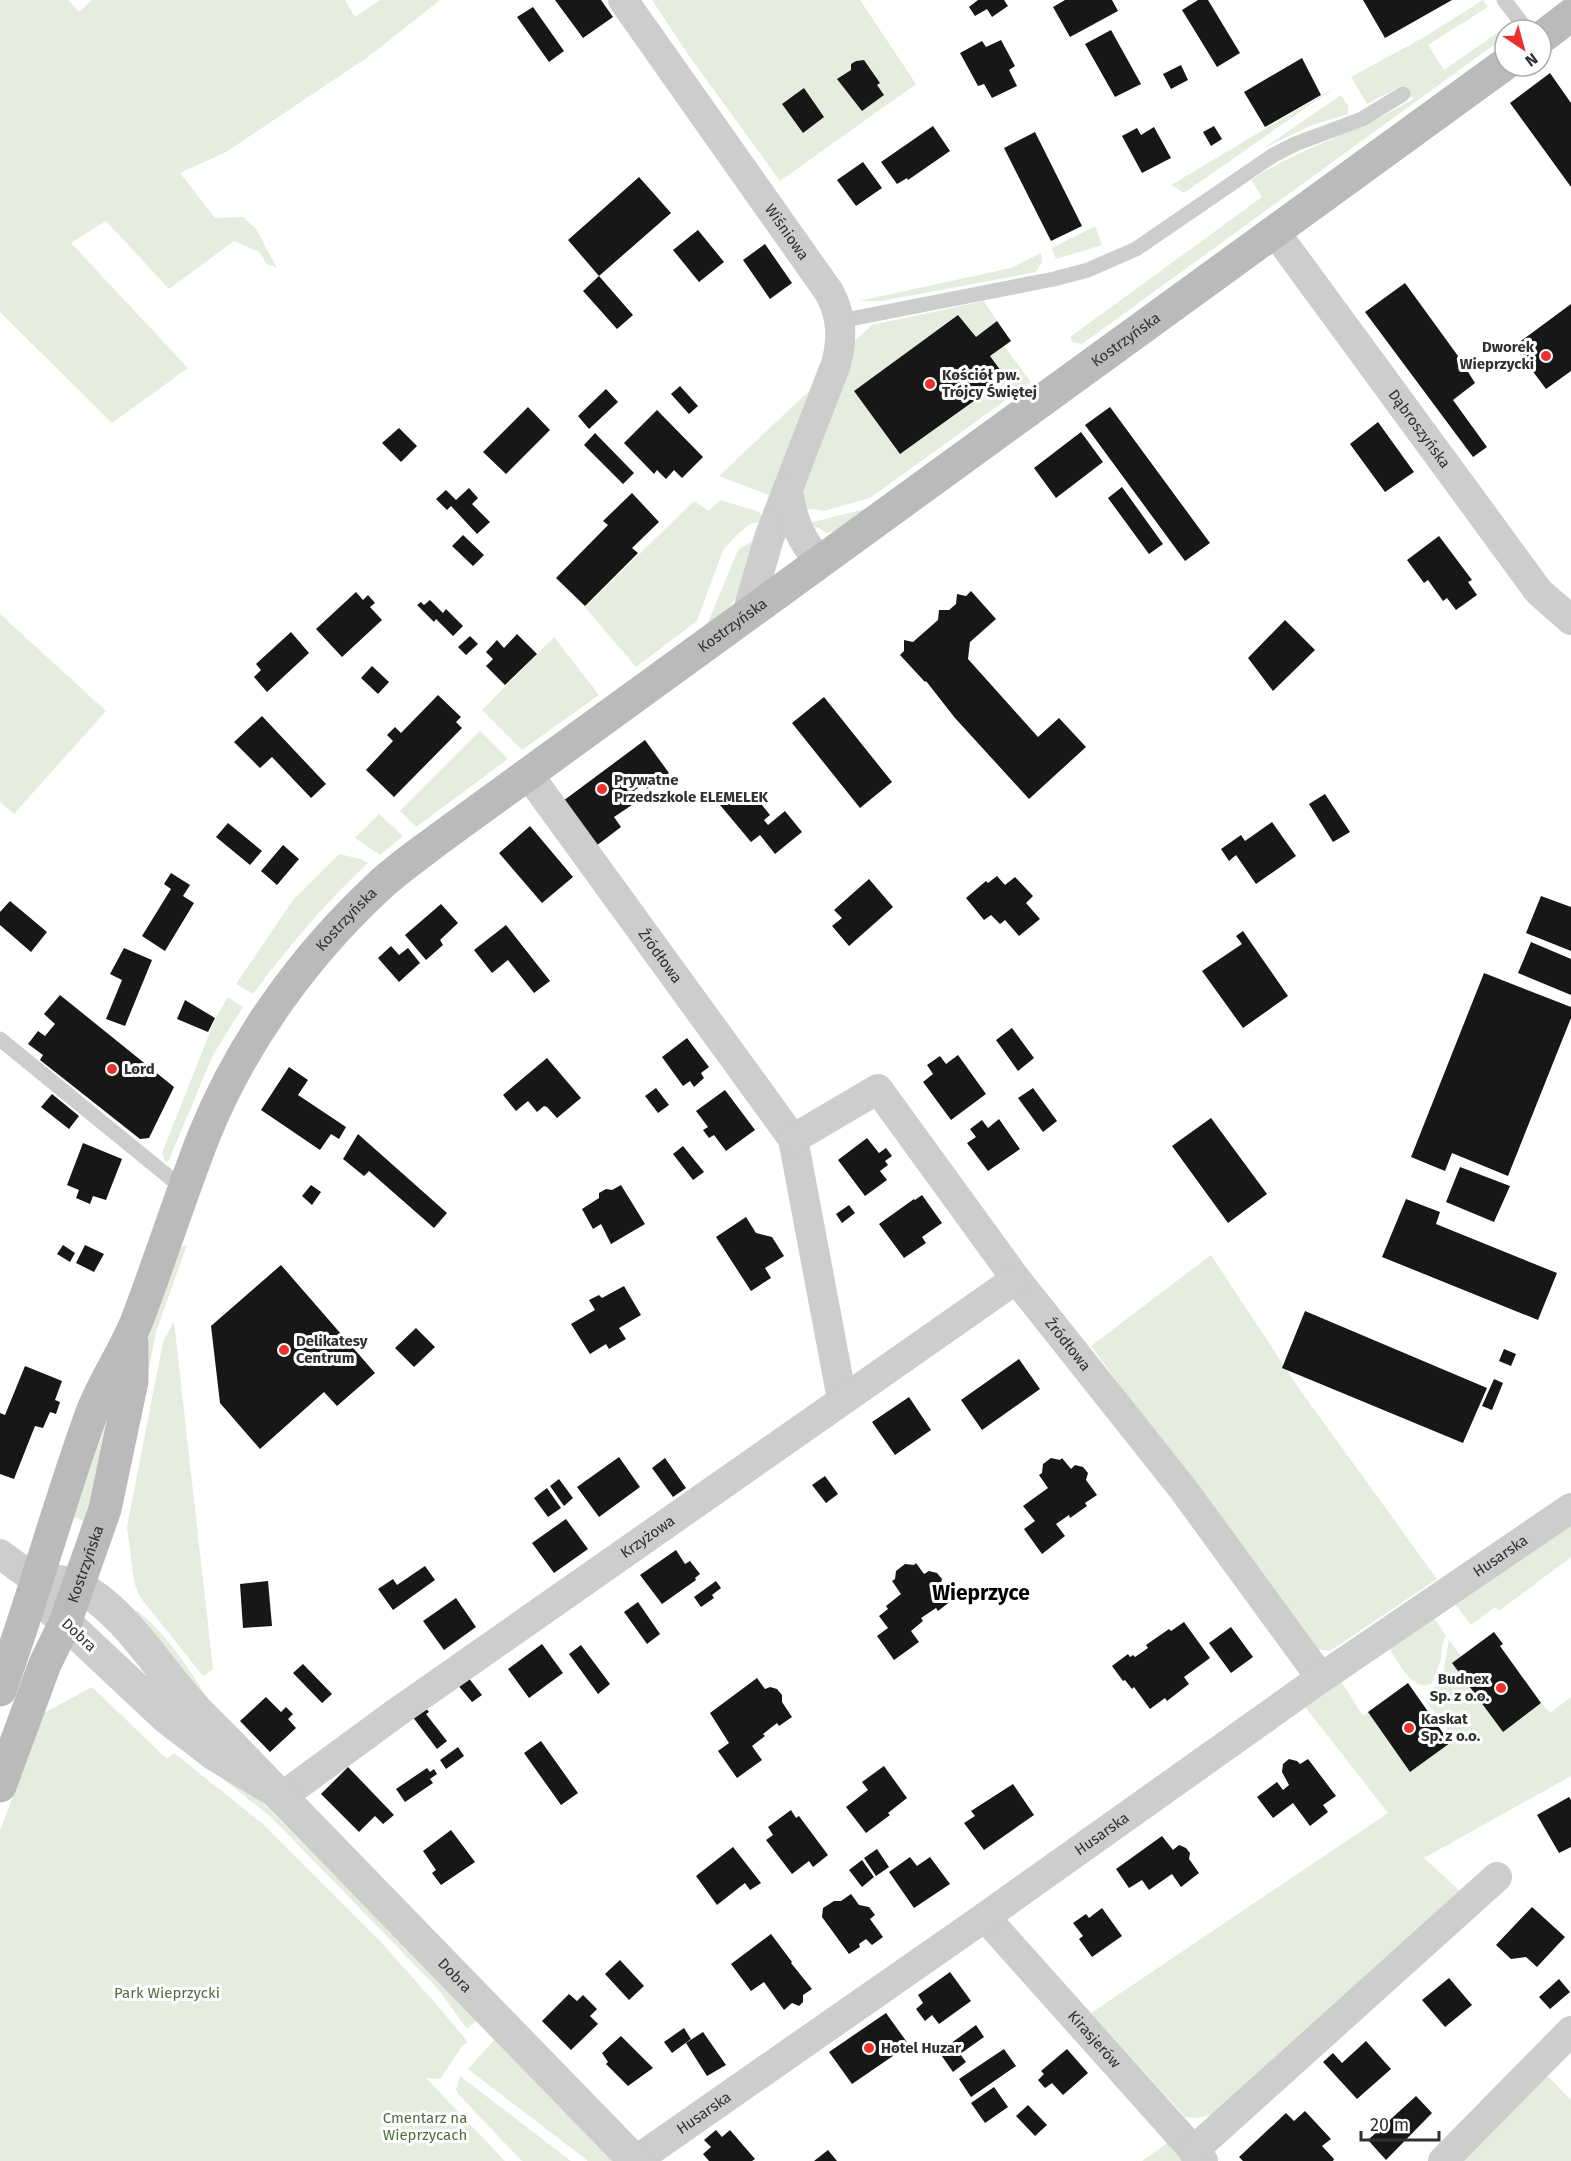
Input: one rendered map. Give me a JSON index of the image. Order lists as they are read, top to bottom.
{
  "streets": {
    "main road": ["Kostrzyńska"],
    "street": [
      "Wiśniowa",
      "Dąbroszyńska",
      "Źródłowa",
      "Krzyżowa",
      "Husarska",
      "Dobra",
      "Kirasjerów"
    ]
  },
  "crossings": [
    ["Wiśniowa", "Kostrzyńska"],
    ["Kostrzyńska", "Dąbroszyńska"],
    ["Kostrzyńska", "Źródłowa"],
    ["Kostrzyńska", "Dobra"],
    ["Źródłowa", "Krzyżowa"],
    ["Źródłowa", "Husarska"],
    ["Krzyżowa", "Dobra"],
    ["Husarska", "Dobra"],
    ["Husarska", "Kirasjerów"]
  ],
  "districts": ["Wieprzyce"],
  "parks": ["Park Wieprzycki", "Cmentarz na Wieprzycach"],
  "places": [
    "Dworek Wieprzycki",
    "Kościół pw. Trójcy Świętej",
    "Prywatne Przedszkole ELEMELEK",
    "Lord",
    "Delikatesy Centrum",
    "Budnex Sp. z o.o.",
    "Kaskat Sp. z o.o.",
    "Hotel Huzar"
  ],
  "scale_bar": "20 m",
  "north": "bottom right"
}
